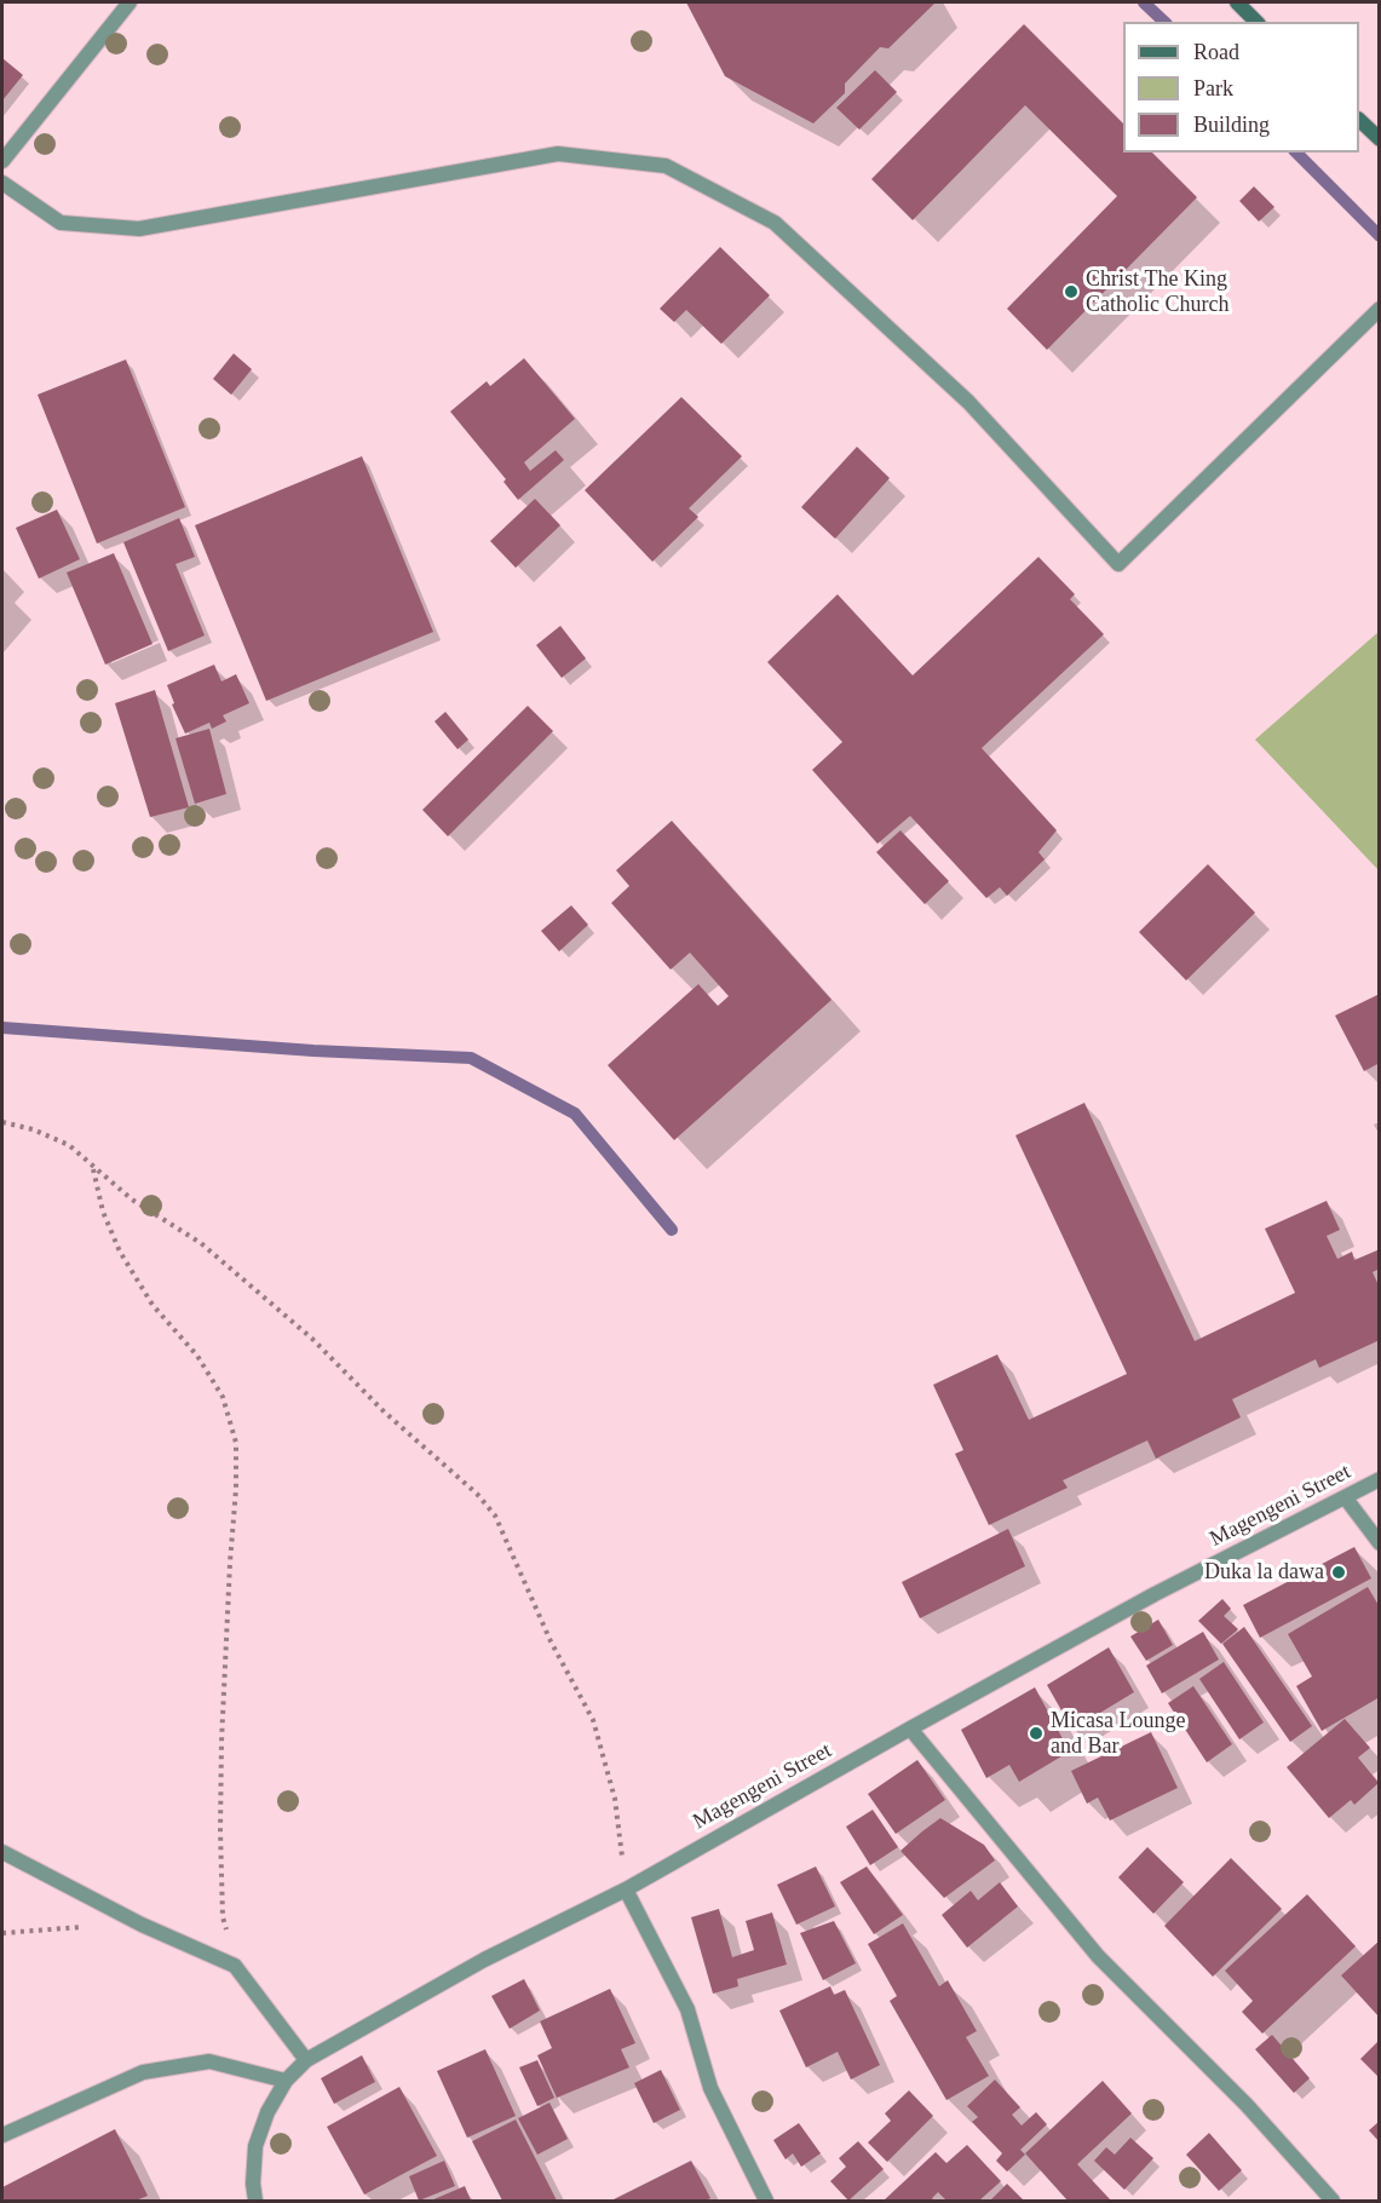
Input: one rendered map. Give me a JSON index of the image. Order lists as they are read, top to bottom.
{
  "streets": {
    "street": ["Magengeni Street"]
  },
  "places": ["Christ The King Catholic Church", "Duka la dawa", "Micasa Lounge and Bar"],
  "legend": ["Road", "Park", "Building"]
}
